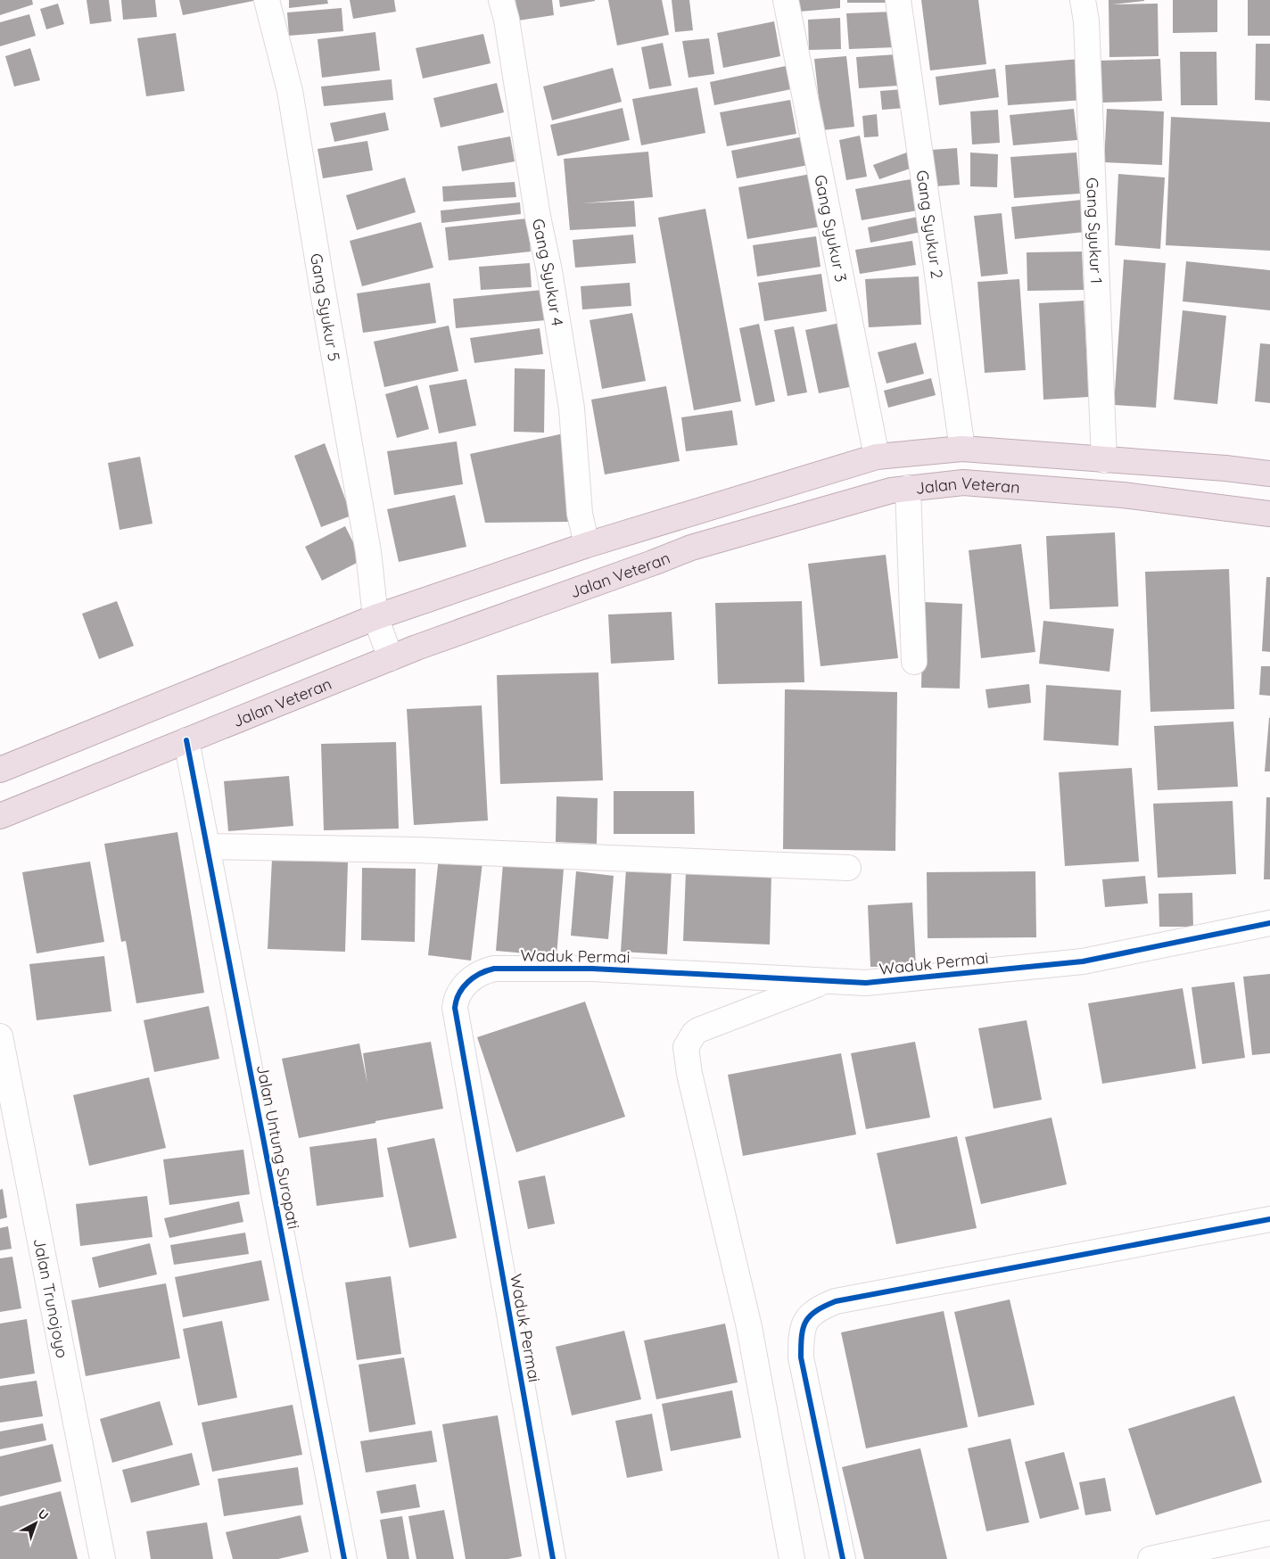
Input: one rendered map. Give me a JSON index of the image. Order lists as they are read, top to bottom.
{
  "streets": {
    "highway": ["Jalan Veteran"],
    "street": [
      "Gang Syukur 2",
      "Gang Syukur 3",
      "Gang Syukur 1",
      "Gang Syukur 4",
      "Gang Syukur 5",
      "Waduk Permai",
      "Jalan Untung Suropati",
      "Jalan Trunojoyo"
    ]
  },
  "crossings": [
    ["Gang Syukur 5", "Jalan Veteran"],
    ["Jalan Veteran", "Jalan Untung Suropati"]
  ],
  "north": "top right"
}
